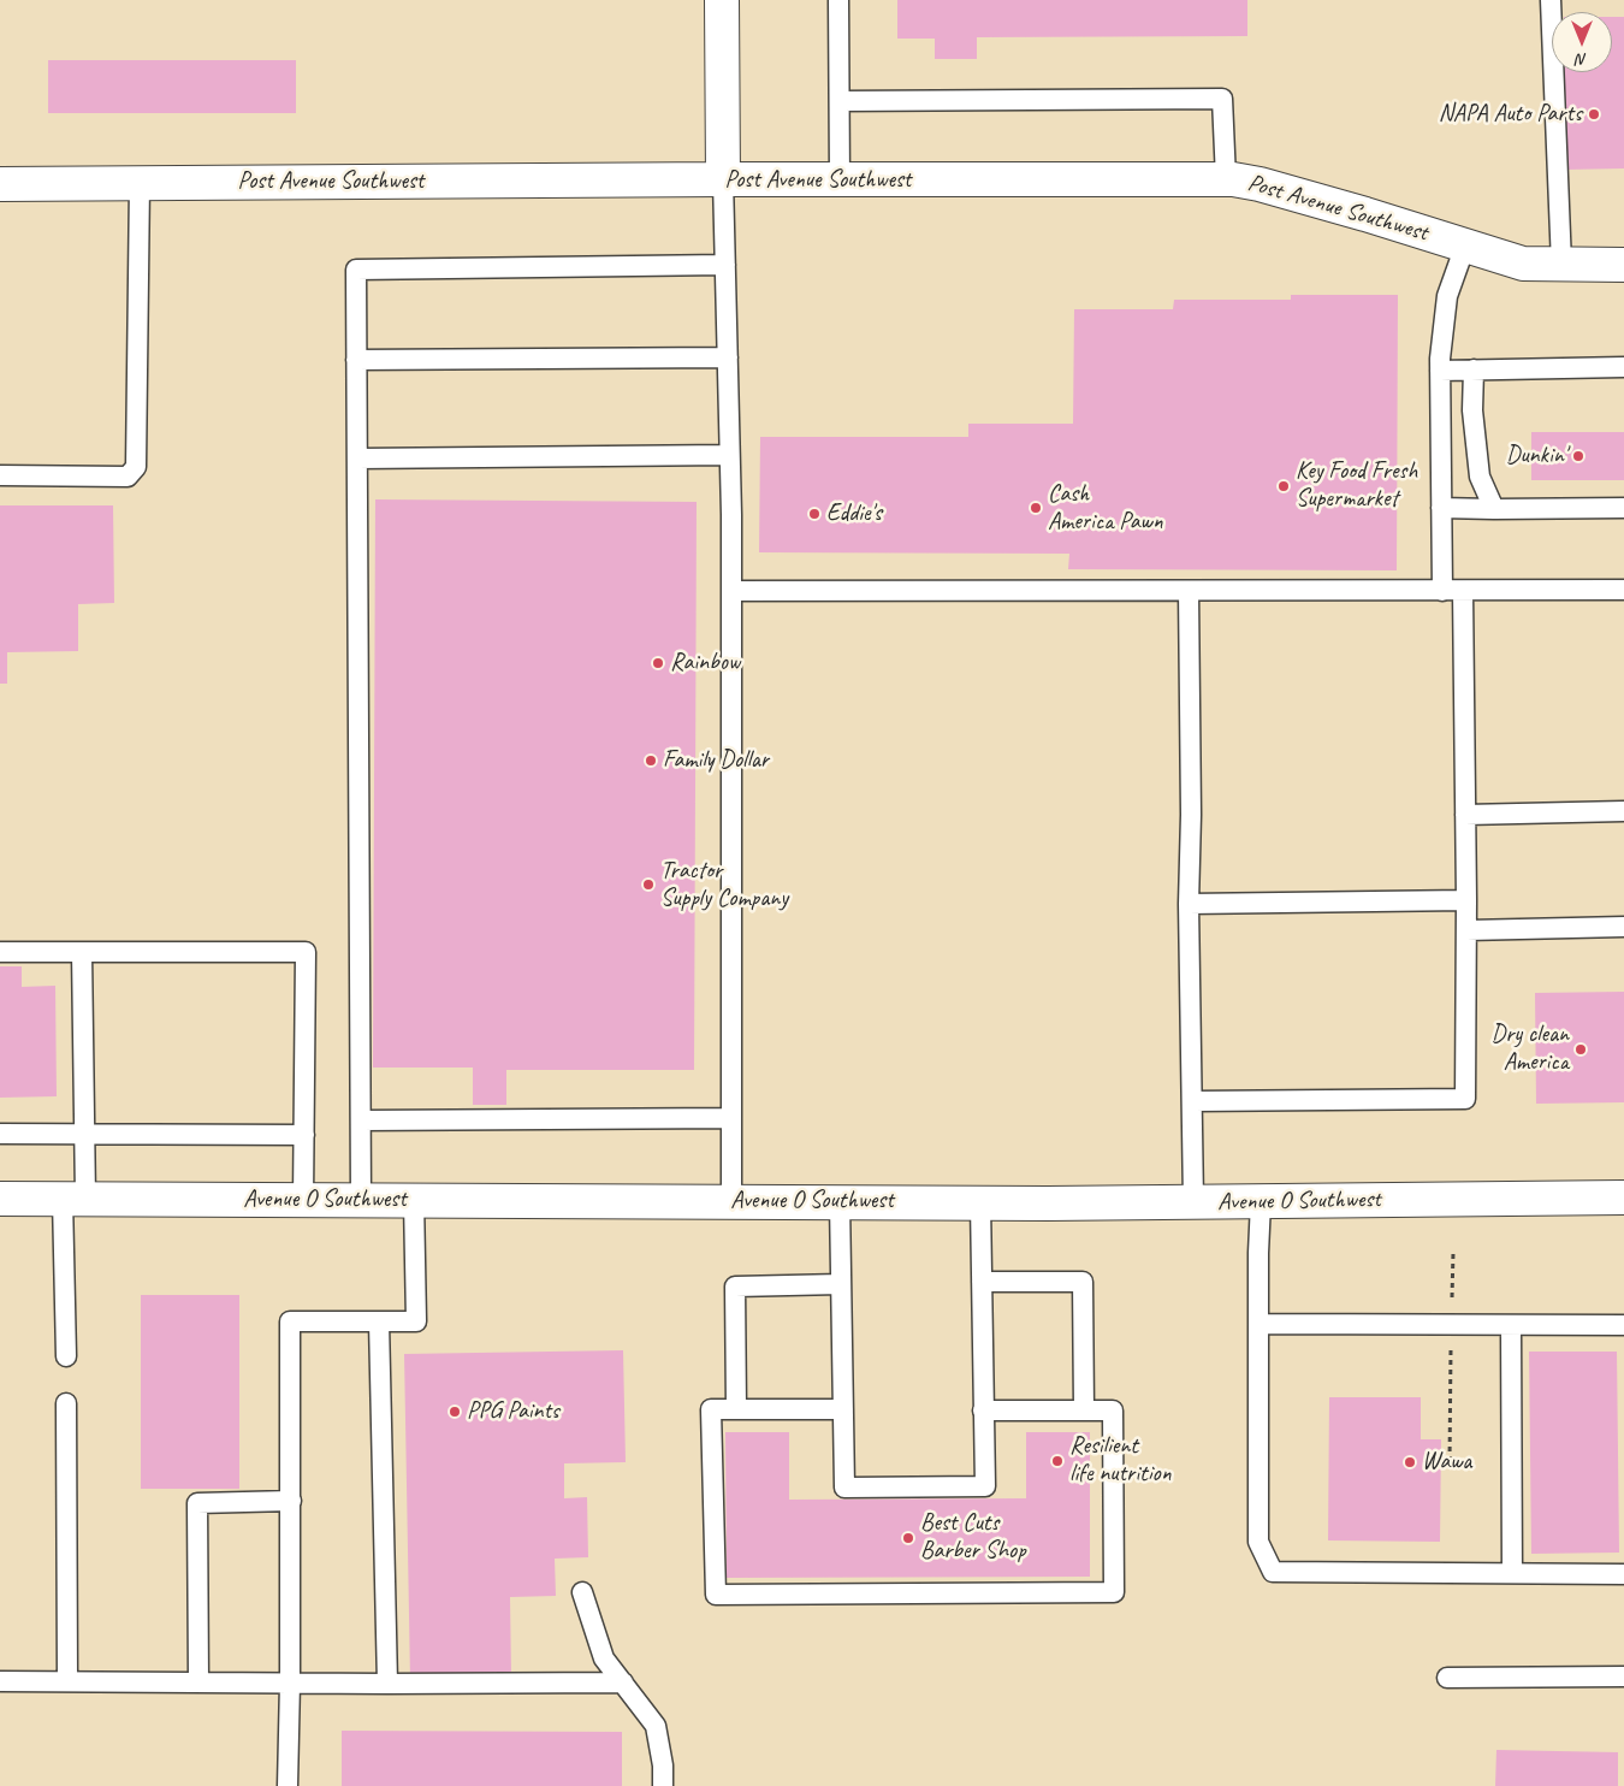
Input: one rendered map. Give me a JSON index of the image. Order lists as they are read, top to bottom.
{
  "streets": {
    "street": ["Post Avenue Southwest", "Avenue O Southwest"]
  },
  "places": [
    "NAPA Auto Parts",
    "Dunkin'",
    "Key Food Fresh Supermarket",
    "Cash America Pawn",
    "Eddie's",
    "Rainbow",
    "Family Dollar",
    "Tractor Supply Company",
    "Dry clean America",
    "PPG Paints",
    "Resilient life nutrition",
    "Wawa",
    "Best Cuts Barber Shop"
  ],
  "north": "bottom"
}
